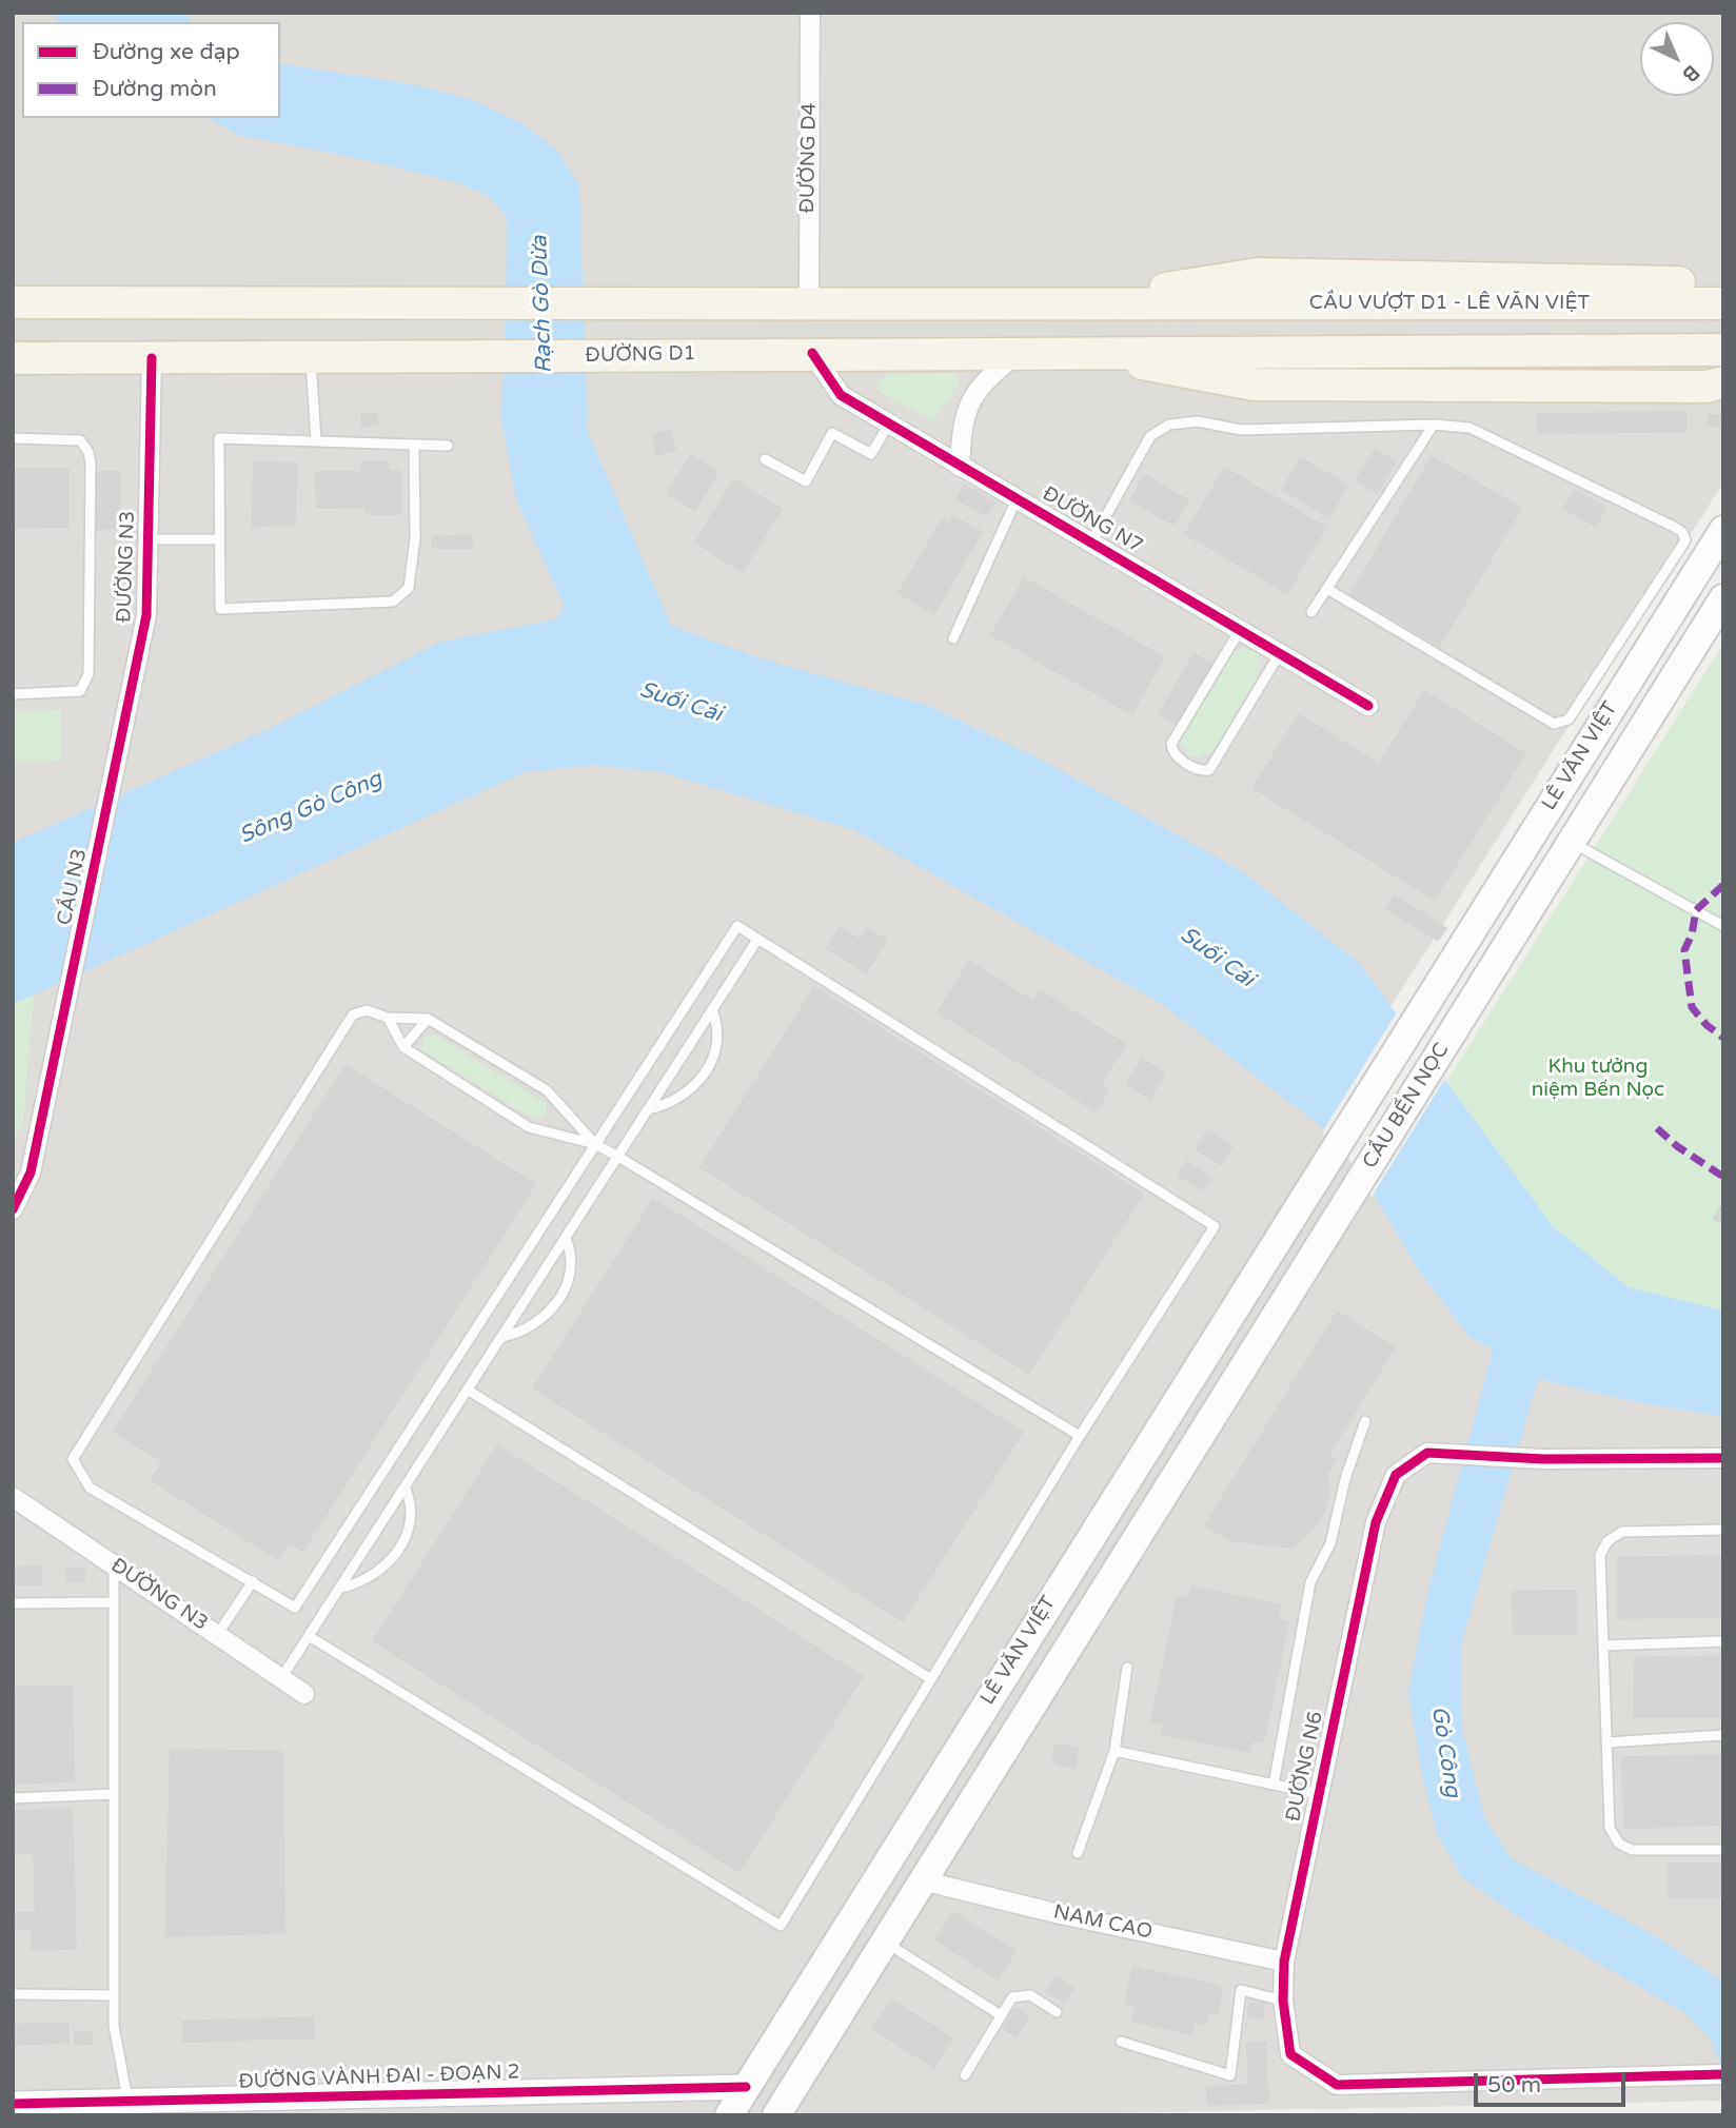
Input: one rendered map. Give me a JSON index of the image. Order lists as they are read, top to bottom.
{
  "streets": {
    "main road": [
      "CẦU VƯỢT D1 - LÊ VĂN VIỆT",
      "ĐƯỜNG D1",
      "LÊ VĂN VIỆT",
      "CẦU BẾN NỌC"
    ],
    "street": [
      "ĐƯỜNG D4",
      "ĐƯỜNG N7",
      "ĐƯỜNG N3",
      "CẦU N3",
      "ĐƯỜNG N6",
      "NAM CAO",
      "ĐƯỜNG VÀNH ĐAI - ĐOẠN 2"
    ]
  },
  "crossings": [
    ["ĐƯỜNG D1", "ĐƯỜNG N7"],
    ["ĐƯỜNG D1", "ĐƯỜNG N3"],
    ["ĐƯỜNG N3", "CẦU N3"],
    ["LÊ VĂN VIỆT", "CẦU BẾN NỌC"],
    ["LÊ VĂN VIỆT", "NAM CAO"],
    ["LÊ VĂN VIỆT", "ĐƯỜNG VÀNH ĐAI - ĐOẠN 2"],
    ["ĐƯỜNG N6", "NAM CAO"]
  ],
  "water": [
    "Rạch Gò Dừa",
    "Suối Cái",
    "Sông Gò Công",
    "Gò Công"
  ],
  "parks": ["Khu tưởng niệm Bến Nọc"],
  "legend": ["Đường xe đạp", "Đường mòn"],
  "scale_bar": "50 m",
  "north": "bottom right"
}
